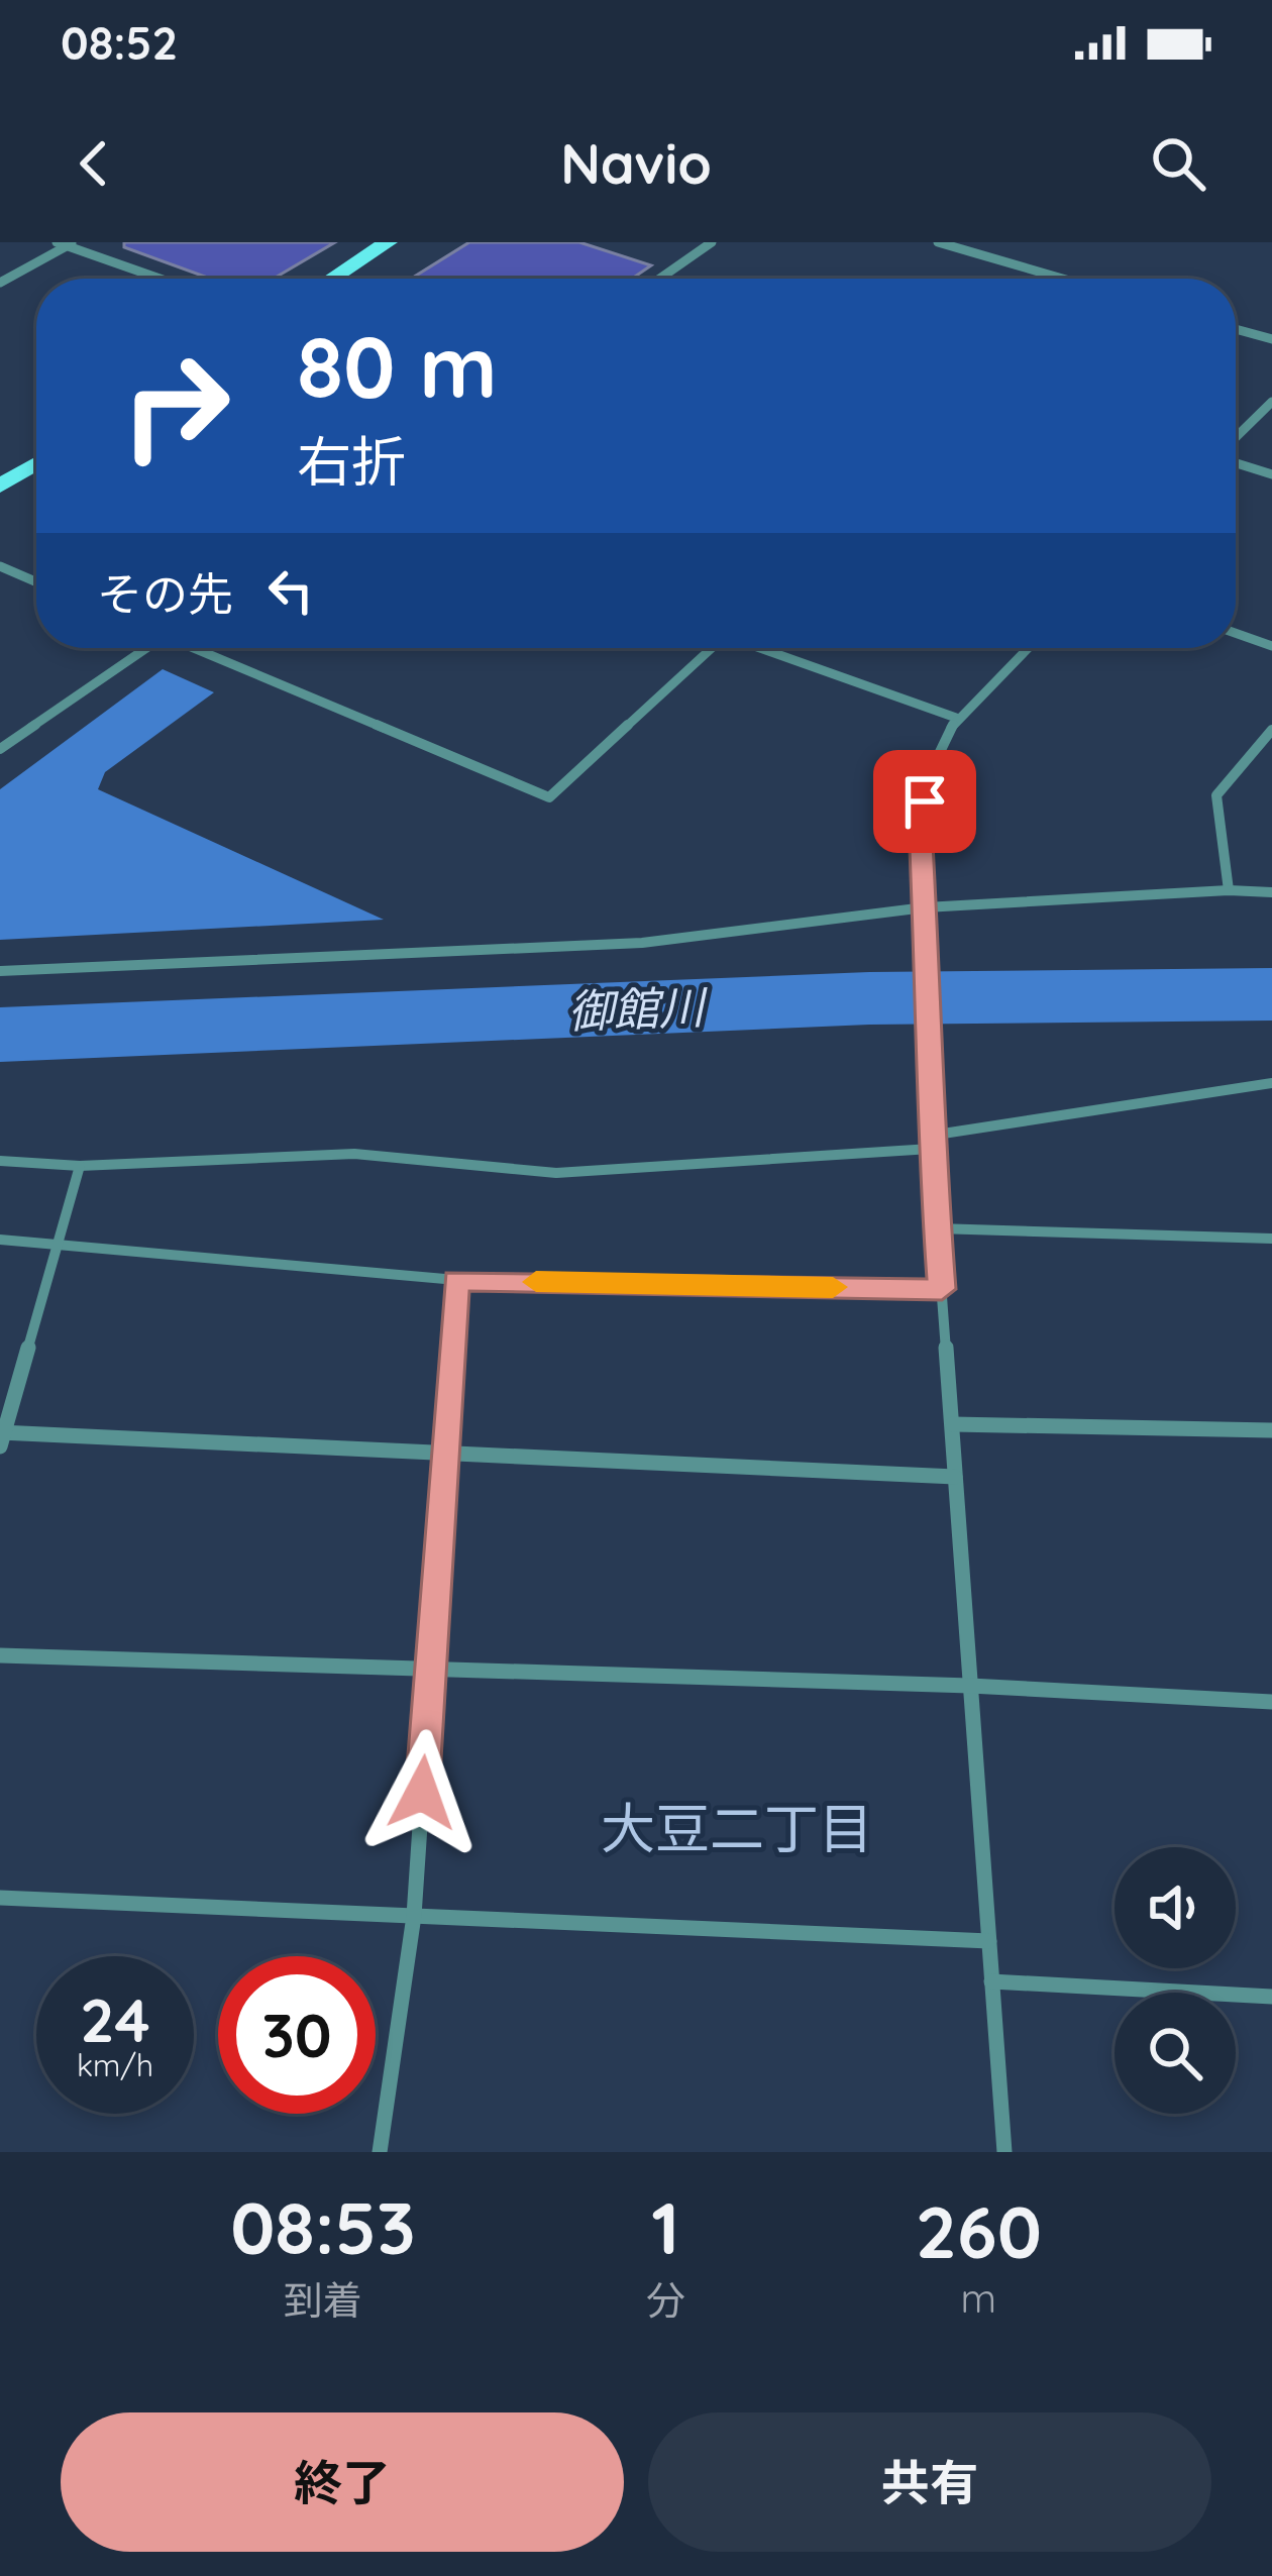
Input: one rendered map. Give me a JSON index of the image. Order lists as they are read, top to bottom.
{
  "districts": ["大豆二丁目"],
  "water": ["御館川"],
  "page": {
    "status": "08:52",
    "header": "Navio",
    "turn": ["80 m", "右折"],
    "then": "その先",
    "speed": "24 km/h",
    "limit": "30",
    "eta": [
      "08:53",
      "到着",
      "1",
      "分",
      "260",
      "m"
    ],
    "buttons": ["終了", "共有"]
  }
}
